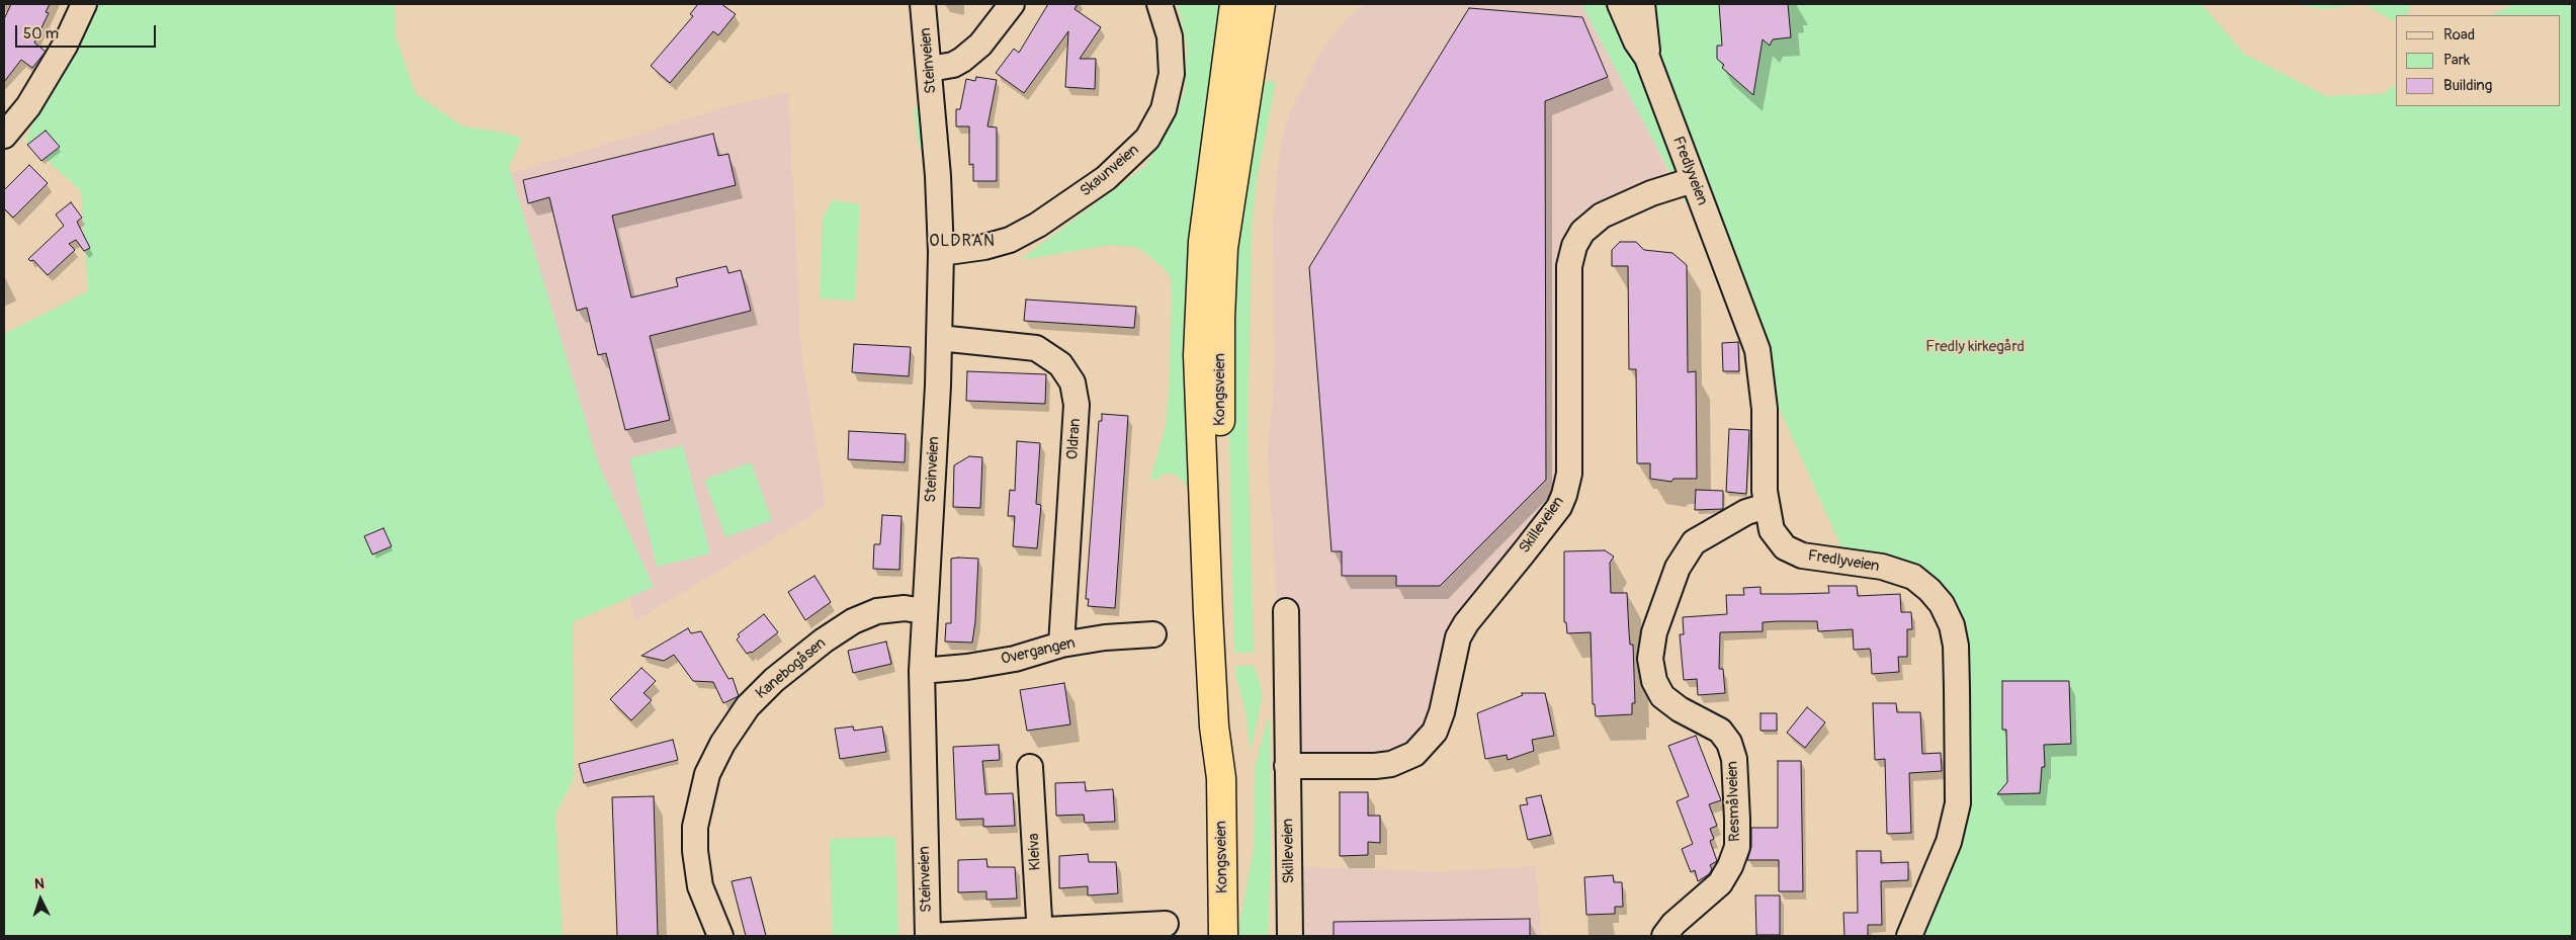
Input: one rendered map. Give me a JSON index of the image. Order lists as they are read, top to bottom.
{
  "streets": {
    "highway": ["Kongsveien"],
    "street": [
      "Steinveien",
      "Skaunveien",
      "Fredlyveien",
      "Oldran",
      "Skilleveien",
      "Overgangen",
      "Kanebogåsen",
      "Resmålveien",
      "Kleiva"
    ]
  },
  "crossings": [
    ["Steinveien", "Skaunveien"],
    ["Steinveien", "Oldran"],
    ["Steinveien", "Overgangen"],
    ["Steinveien", "Kanebogåsen"],
    ["Fredlyveien", "Skilleveien"],
    ["Fredlyveien", "Resmålveien"],
    ["Oldran", "Overgangen"]
  ],
  "districts": ["OLDRAN"],
  "parks": ["Fredly kirkegård"],
  "legend": ["Road", "Park", "Building"],
  "scale_bar": "50 m",
  "north": "top"
}
